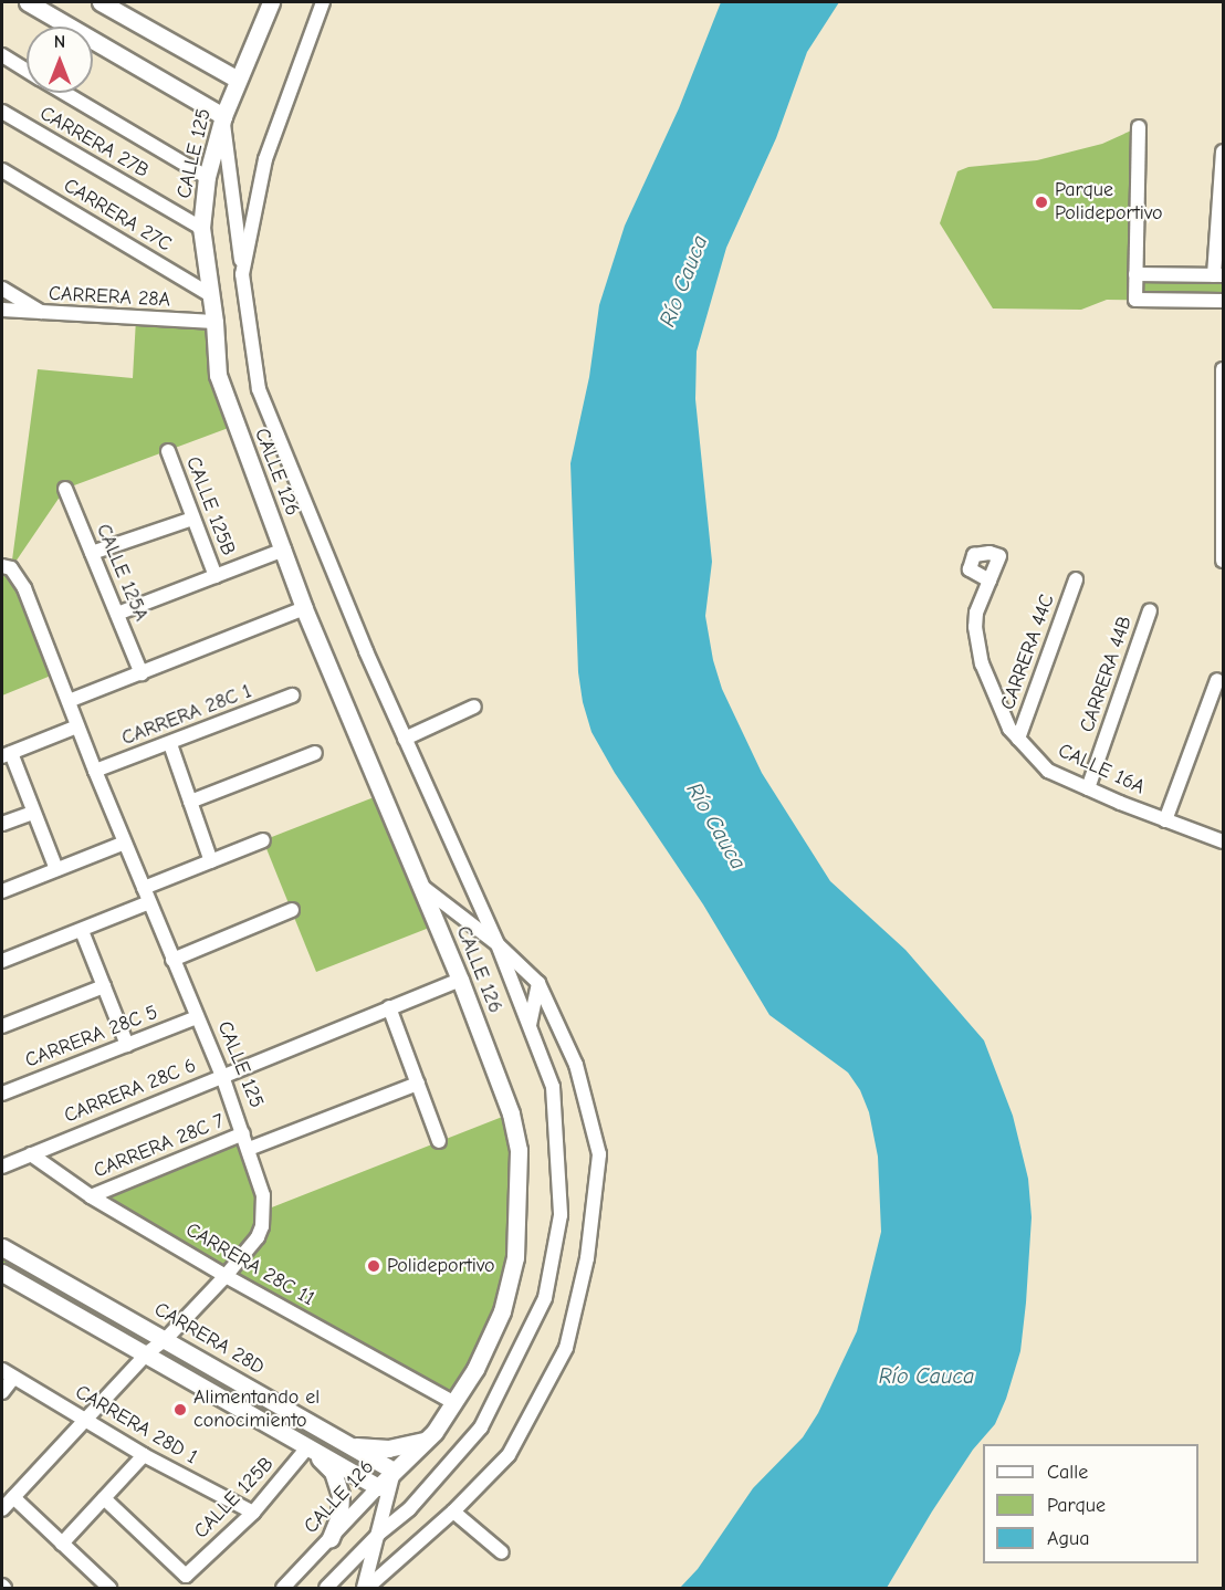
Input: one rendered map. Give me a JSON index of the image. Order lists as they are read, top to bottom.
{
  "streets": {
    "street": [
      "CARRERA 27B",
      "CALLE 125",
      "CARRERA 27C",
      "CARRERA 28A",
      "CALLE 126",
      "CALLE 125B",
      "CALLE 125A",
      "CARRERA 44C",
      "CARRERA 44B",
      "CARRERA 28C 1",
      "CALLE 16A",
      "CARRERA 28C 5",
      "CARRERA 28C 6",
      "CARRERA 28C 7",
      "CARRERA 28C 11",
      "CARRERA 28D",
      "CARRERA 28D 1"
    ]
  },
  "crossings": [
    ["CARRERA 27B", "CALLE 125"],
    ["CALLE 125", "CARRERA 27C"],
    ["CALLE 125", "CARRERA 28A"],
    ["CALLE 125", "CALLE 126"],
    ["CALLE 125", "CARRERA 28C 1"],
    ["CALLE 125", "CARRERA 28C 5"],
    ["CALLE 125", "CARRERA 28C 6"],
    ["CALLE 125", "CARRERA 28C 7"],
    ["CALLE 125", "CARRERA 28C 11"],
    ["CALLE 125", "CARRERA 28D"],
    ["CALLE 125", "CARRERA 28D 1"],
    ["CARRERA 28A", "CALLE 126"],
    ["CALLE 126", "CARRERA 28C 6"],
    ["CALLE 126", "CARRERA 28C 11"],
    ["CALLE 126", "CARRERA 28D"],
    ["CALLE 125B", "CARRERA 28D 1"],
    ["CARRERA 44C", "CALLE 16A"],
    ["CARRERA 44B", "CALLE 16A"],
    ["CARRERA 28C 6", "CARRERA 28C 11"],
    ["CARRERA 28C 7", "CARRERA 28C 11"]
  ],
  "water": ["Río Cauca"],
  "places": ["Parque Polideportivo", "Polideportivo", "Alimentando el conocimiento"],
  "legend": ["Calle", "Parque", "Agua"],
  "north": "top"
}
